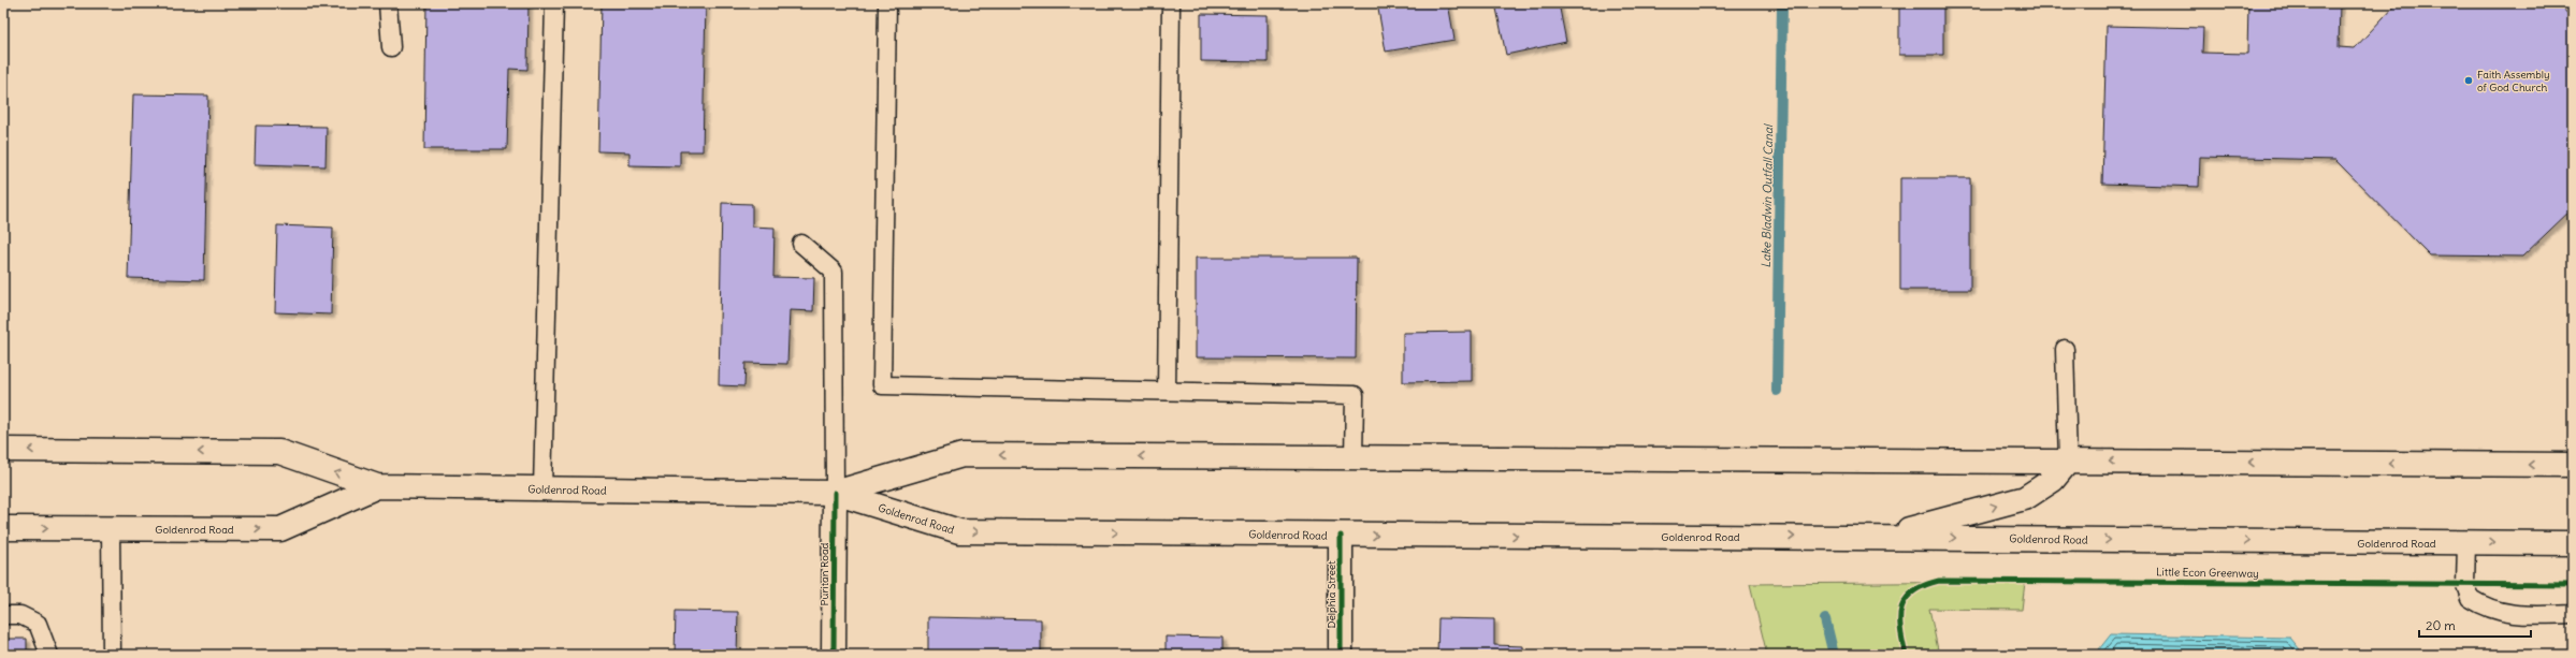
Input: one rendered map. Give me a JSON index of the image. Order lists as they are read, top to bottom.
{
  "streets": {
    "main road": ["Goldenrod Road", "Puritan Road", "Delphia Street"],
    "cycle path": ["Little Econ Greenway"]
  },
  "crossings": [
    ["Goldenrod Road", "Puritan Road"],
    ["Goldenrod Road", "Delphia Street"]
  ],
  "water": ["Lake Bladwin Outfall Canal"],
  "places": ["Faith Assembly of God Church"],
  "scale_bar": "20 m"
}
